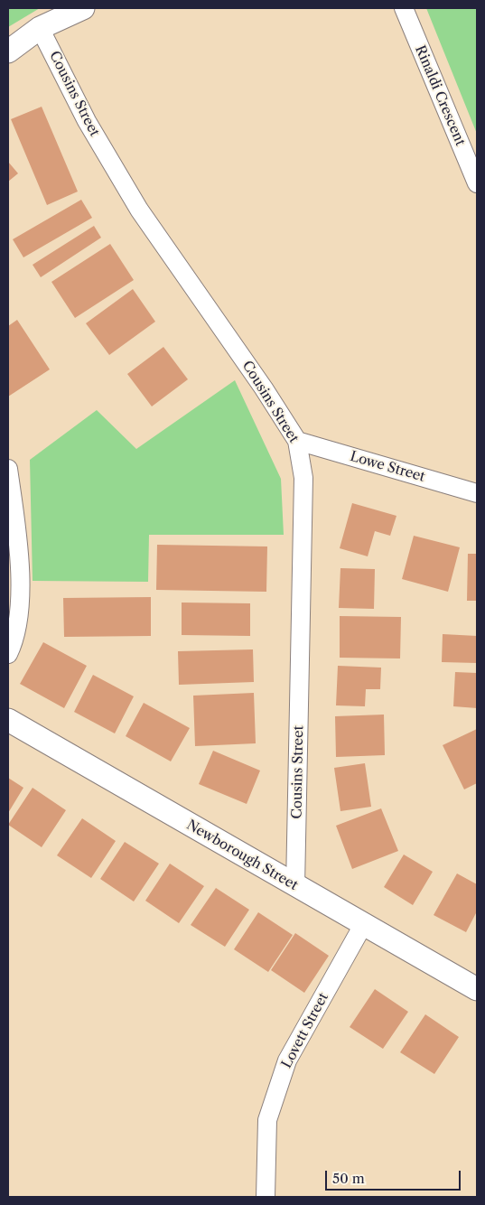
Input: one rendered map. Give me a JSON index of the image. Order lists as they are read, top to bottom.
{
  "streets": {
    "street": [
      "Cousins Street",
      "Rinaldi Crescent",
      "Lowe Street",
      "Newborough Street",
      "Lovett Street"
    ]
  },
  "crossings": [
    ["Cousins Street", "Lowe Street"],
    ["Cousins Street", "Newborough Street"],
    ["Newborough Street", "Lovett Street"]
  ],
  "scale_bar": "50 m"
}
